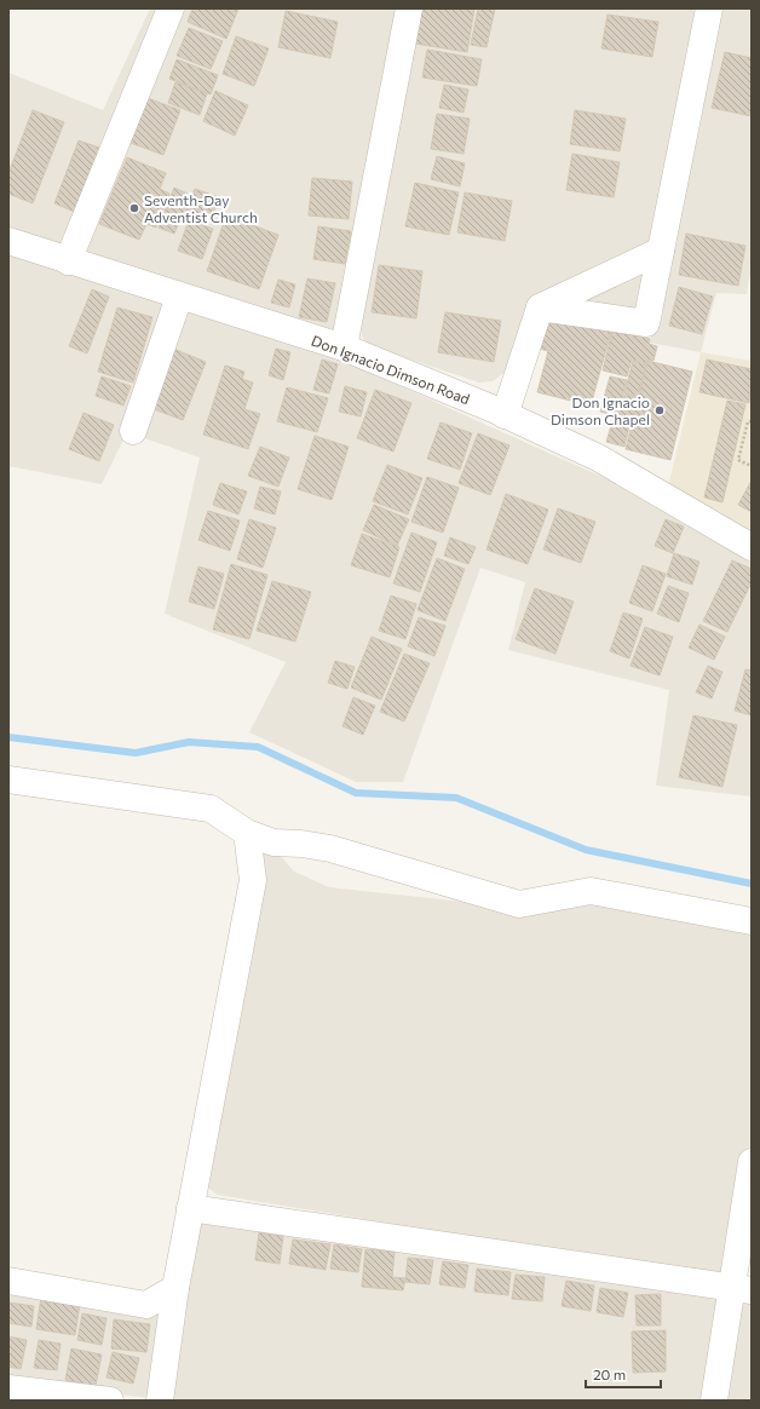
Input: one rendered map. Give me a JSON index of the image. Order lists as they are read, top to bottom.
{
  "streets": {
    "street": ["Don Ignacio Dimson Road"]
  },
  "places": ["Seventh-Day Adventist Church", "Don Ignacio Dimson Chapel"],
  "scale_bar": "20 m"
}
